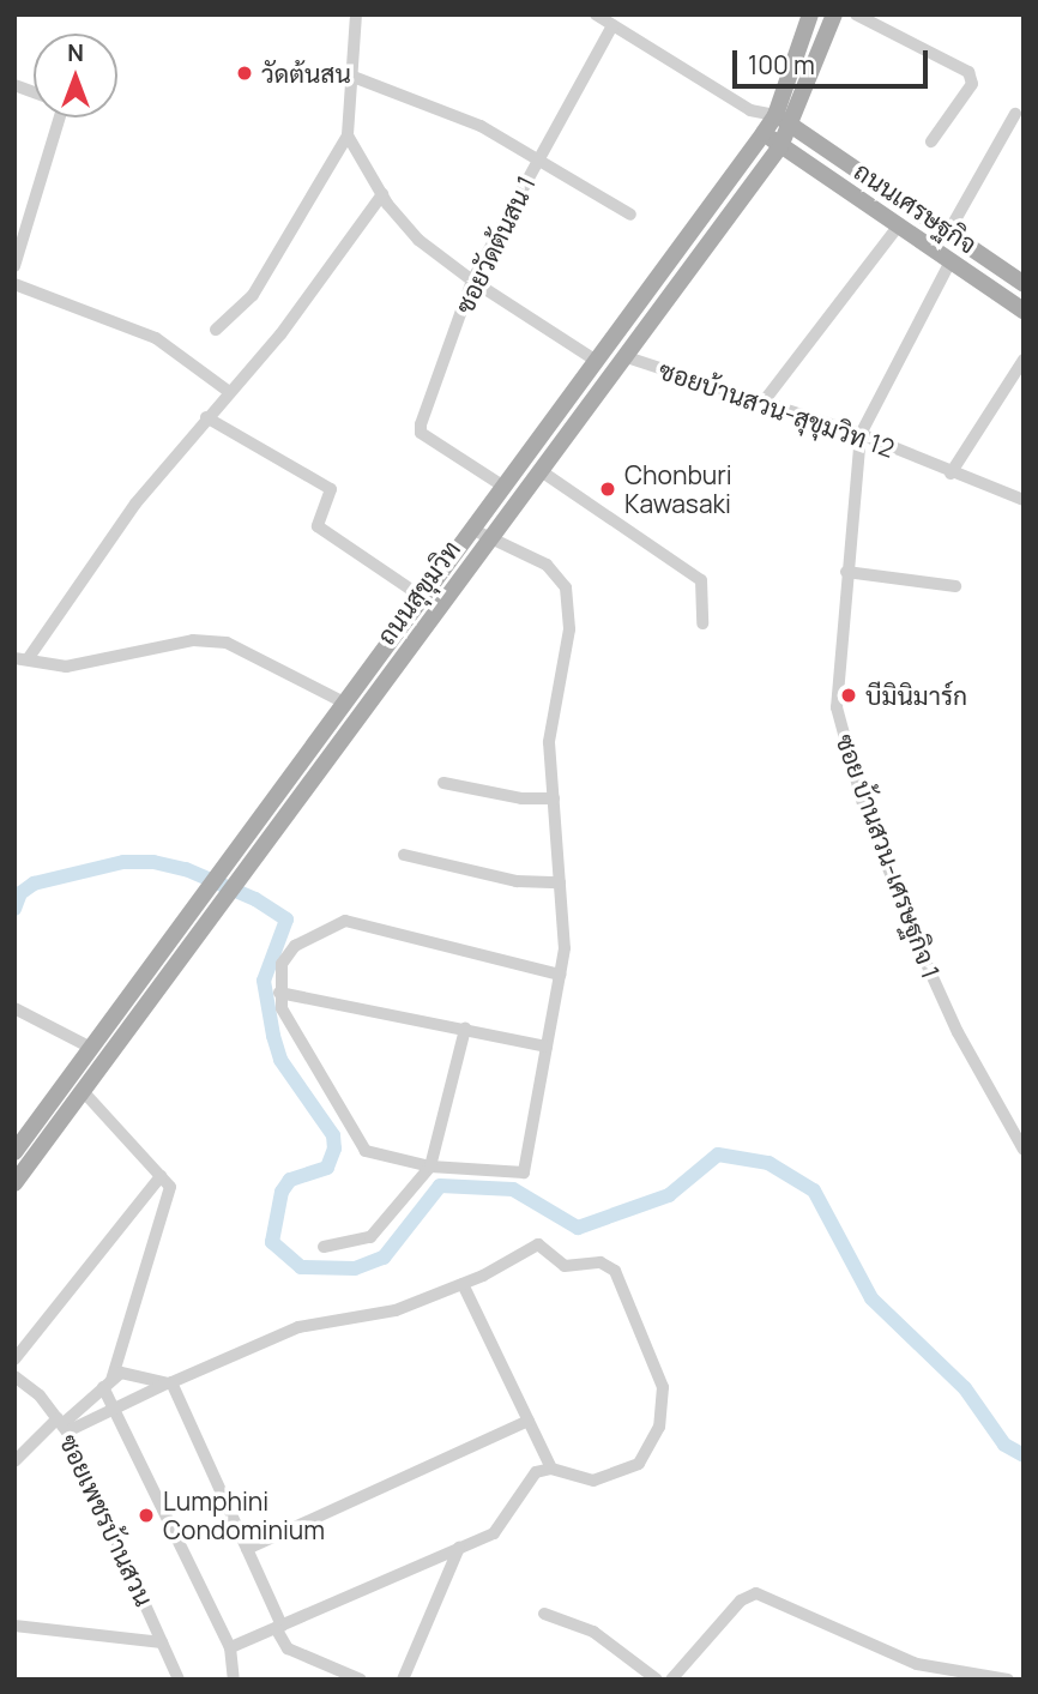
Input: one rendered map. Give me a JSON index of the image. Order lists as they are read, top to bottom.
{
  "streets": {
    "main road": ["ถนนเศรษฐกิจ", "ถนนสุขุมวิท"],
    "street": [
      "ซอยวัดต้นสน 1",
      "ซอยบ้านสวน-สุขุมวิท 12",
      "ซอย บ้านสวน-เศรษฐกิจ 1",
      "ซอยเพชรบ้านสวน"
    ]
  },
  "crossings": [
    ["ถนนเศรษฐกิจ", "ถนนสุขุมวิท"],
    ["ถนนเศรษฐกิจ", "ซอย บ้านสวน-เศรษฐกิจ 1"],
    ["ซอยวัดต้นสน 1", "ถนนสุขุมวิท"],
    ["ซอยบ้านสวน-สุขุมวิท 12", "ถนนสุขุมวิท"],
    ["ซอยบ้านสวน-สุขุมวิท 12", "ซอย บ้านสวน-เศรษฐกิจ 1"]
  ],
  "places": [
    "วัดต้นสน",
    "Chonburi Kawasaki",
    "บีมินิมาร์ก",
    "Lumphini Condominium"
  ],
  "scale_bar": "100 m",
  "north": "top"
}
